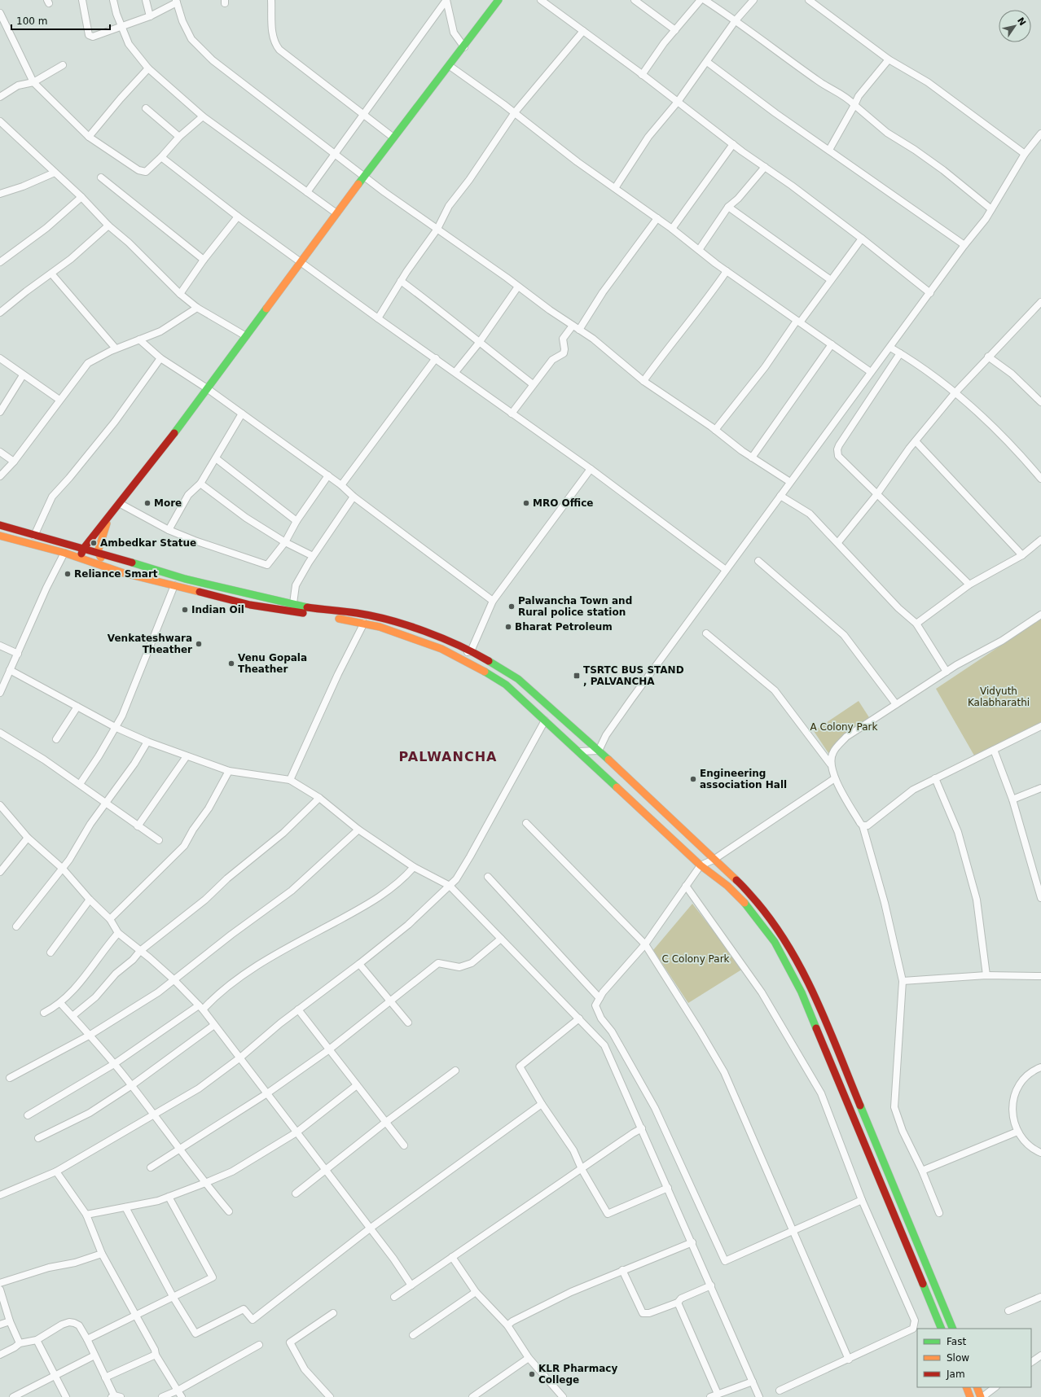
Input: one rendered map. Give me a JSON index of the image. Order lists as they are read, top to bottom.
{
  "districts": ["PALWANCHA"],
  "parks": ["Vidyuth Kalabharathi", "A Colony Park", "C Colony Park"],
  "places": {
    "other": [
      "More",
      "MRO Office",
      "Ambedkar Statue",
      "Reliance Smart",
      "Palwancha Town and Rural police station",
      "Indian Oil",
      "Bharat Petroleum",
      "Venkateshwara Theather",
      "Venu Gopala Theather",
      "Engineering association Hall",
      "KLR Pharmacy College"
    ],
    "transit": ["TSRTC BUS STAND , PALVANCHA"]
  },
  "legend": ["Fast", "Slow", "Jam"],
  "scale_bar": "100 m",
  "north": "top right"
}
